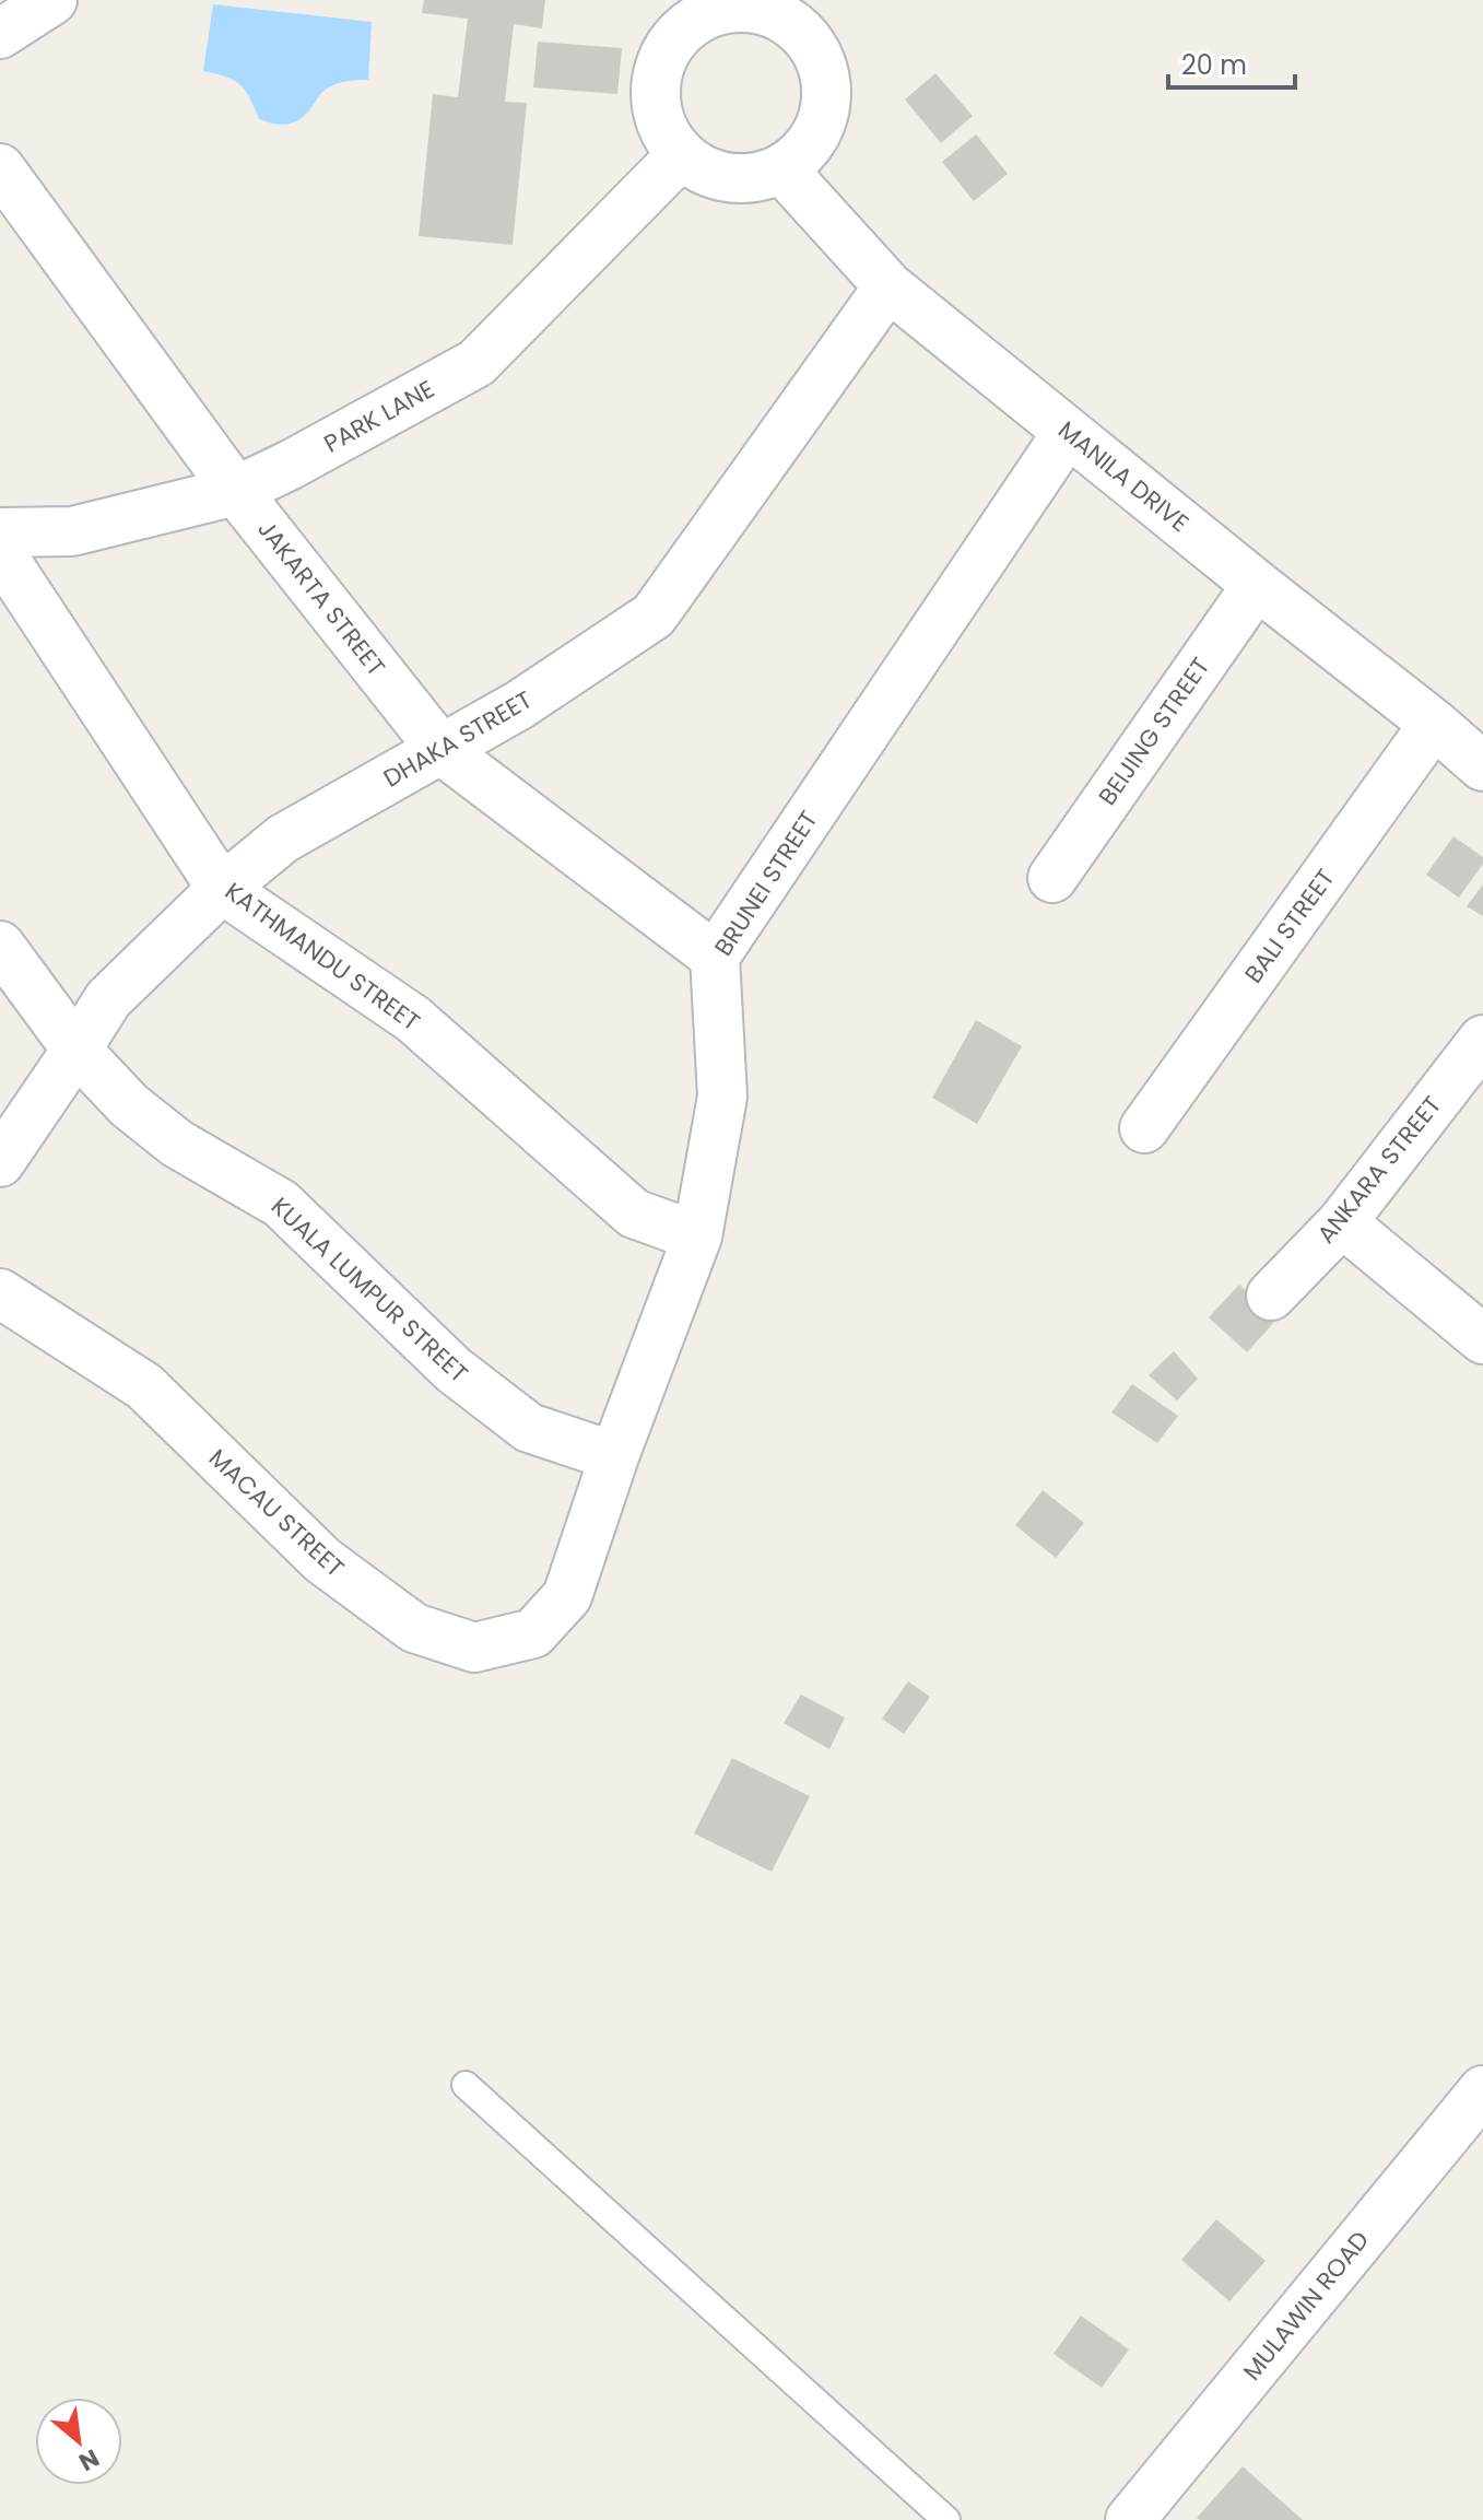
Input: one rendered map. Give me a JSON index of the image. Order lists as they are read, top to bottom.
{
  "streets": {
    "street": [
      "PARK LANE",
      "MANILA DRIVE",
      "JAKARTA STREET",
      "BEIJING STREET",
      "DHAKA STREET",
      "BRUNEI STREET",
      "BALI STREET",
      "KATHMANDU STREET",
      "ANKARA STREET",
      "KUALA LUMPUR STREET",
      "MACAU STREET",
      "MULAWIN ROAD"
    ]
  },
  "crossings": [
    ["PARK LANE", "MANILA DRIVE"],
    ["PARK LANE", "JAKARTA STREET"],
    ["MANILA DRIVE", "BEIJING STREET"],
    ["MANILA DRIVE", "DHAKA STREET"],
    ["MANILA DRIVE", "BRUNEI STREET"],
    ["MANILA DRIVE", "BALI STREET"],
    ["JAKARTA STREET", "DHAKA STREET"],
    ["JAKARTA STREET", "BRUNEI STREET"],
    ["DHAKA STREET", "KATHMANDU STREET"],
    ["DHAKA STREET", "KUALA LUMPUR STREET"],
    ["BRUNEI STREET", "KATHMANDU STREET"],
    ["BRUNEI STREET", "KUALA LUMPUR STREET"],
    ["BRUNEI STREET", "MACAU STREET"]
  ],
  "scale_bar": "20 m",
  "north": "bottom right"
}
